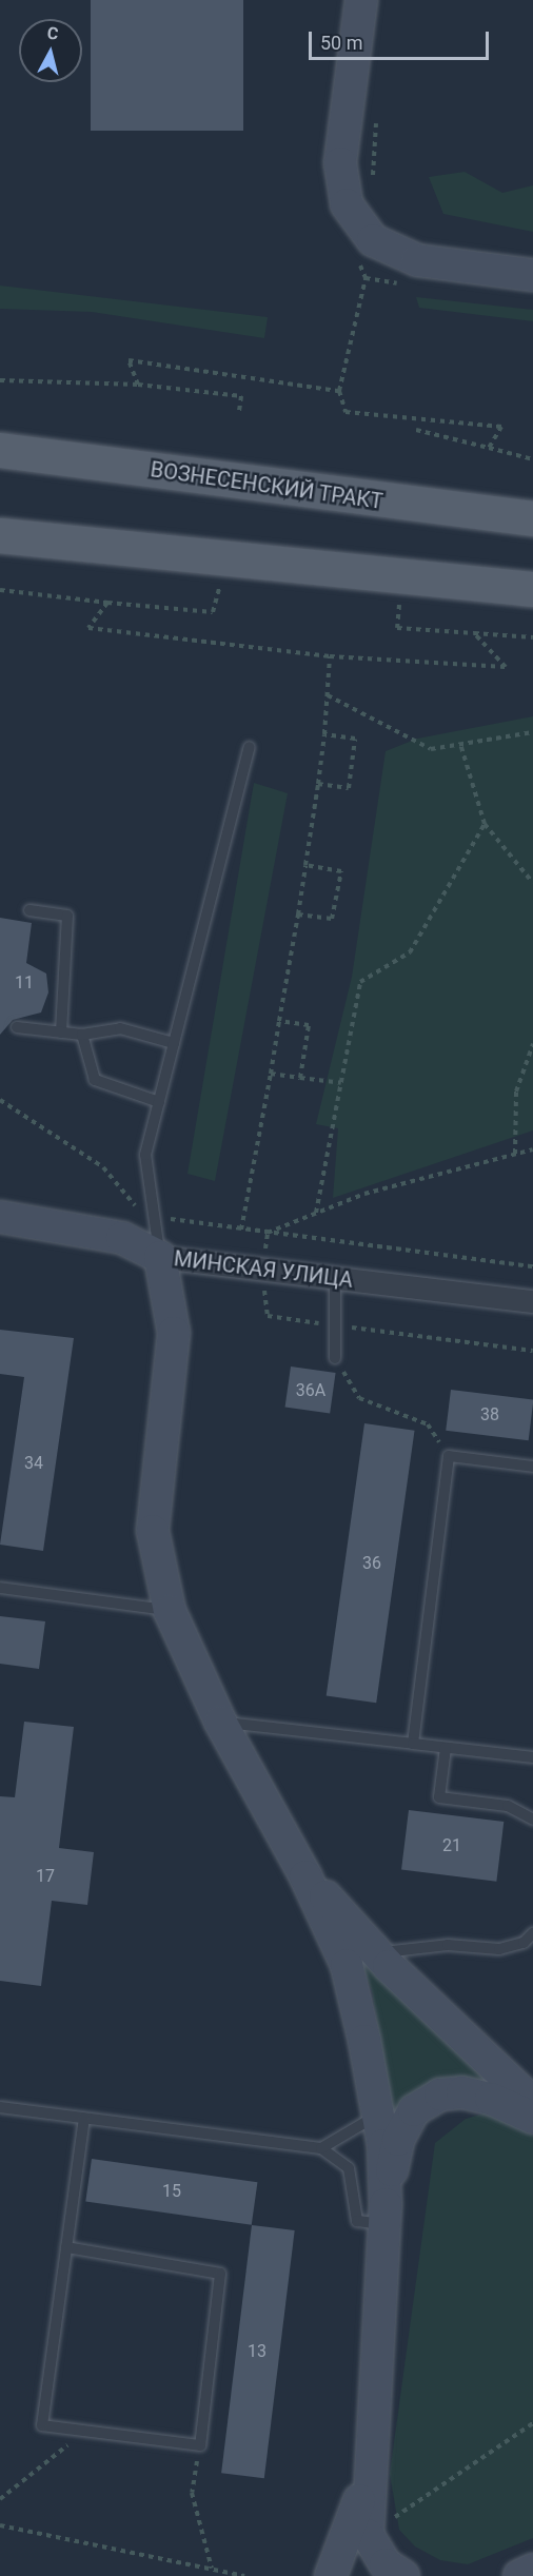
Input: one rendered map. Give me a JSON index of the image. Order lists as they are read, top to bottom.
{
  "streets": {
    "main road": ["ВОЗНЕСЕНСКИЙ ТРАКТ"],
    "street": ["МИНСКАЯ УЛИЦА"]
  },
  "house_numbers": [
    "11",
    "36А",
    "38",
    "34",
    "36",
    "21",
    "17",
    "15",
    "13"
  ],
  "scale_bar": "50 m",
  "north": "top"
}
